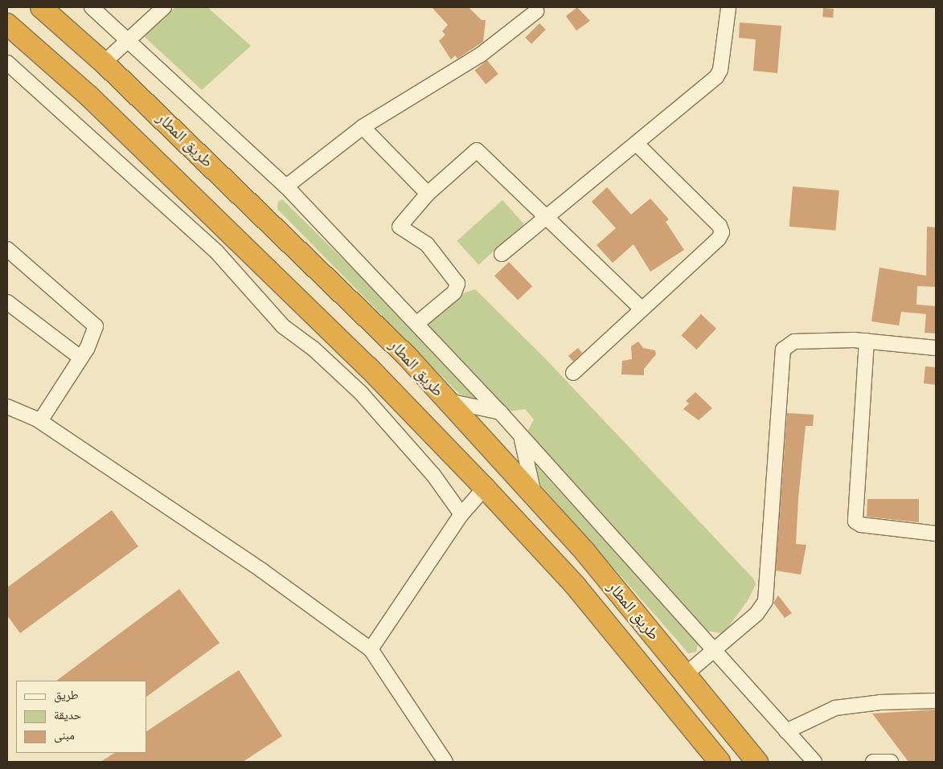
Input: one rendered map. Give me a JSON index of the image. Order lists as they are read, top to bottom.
{
  "streets": {
    "highway": ["طريق المطار"]
  },
  "legend": ["طريق", "حديقة", "مبنى"]
}
